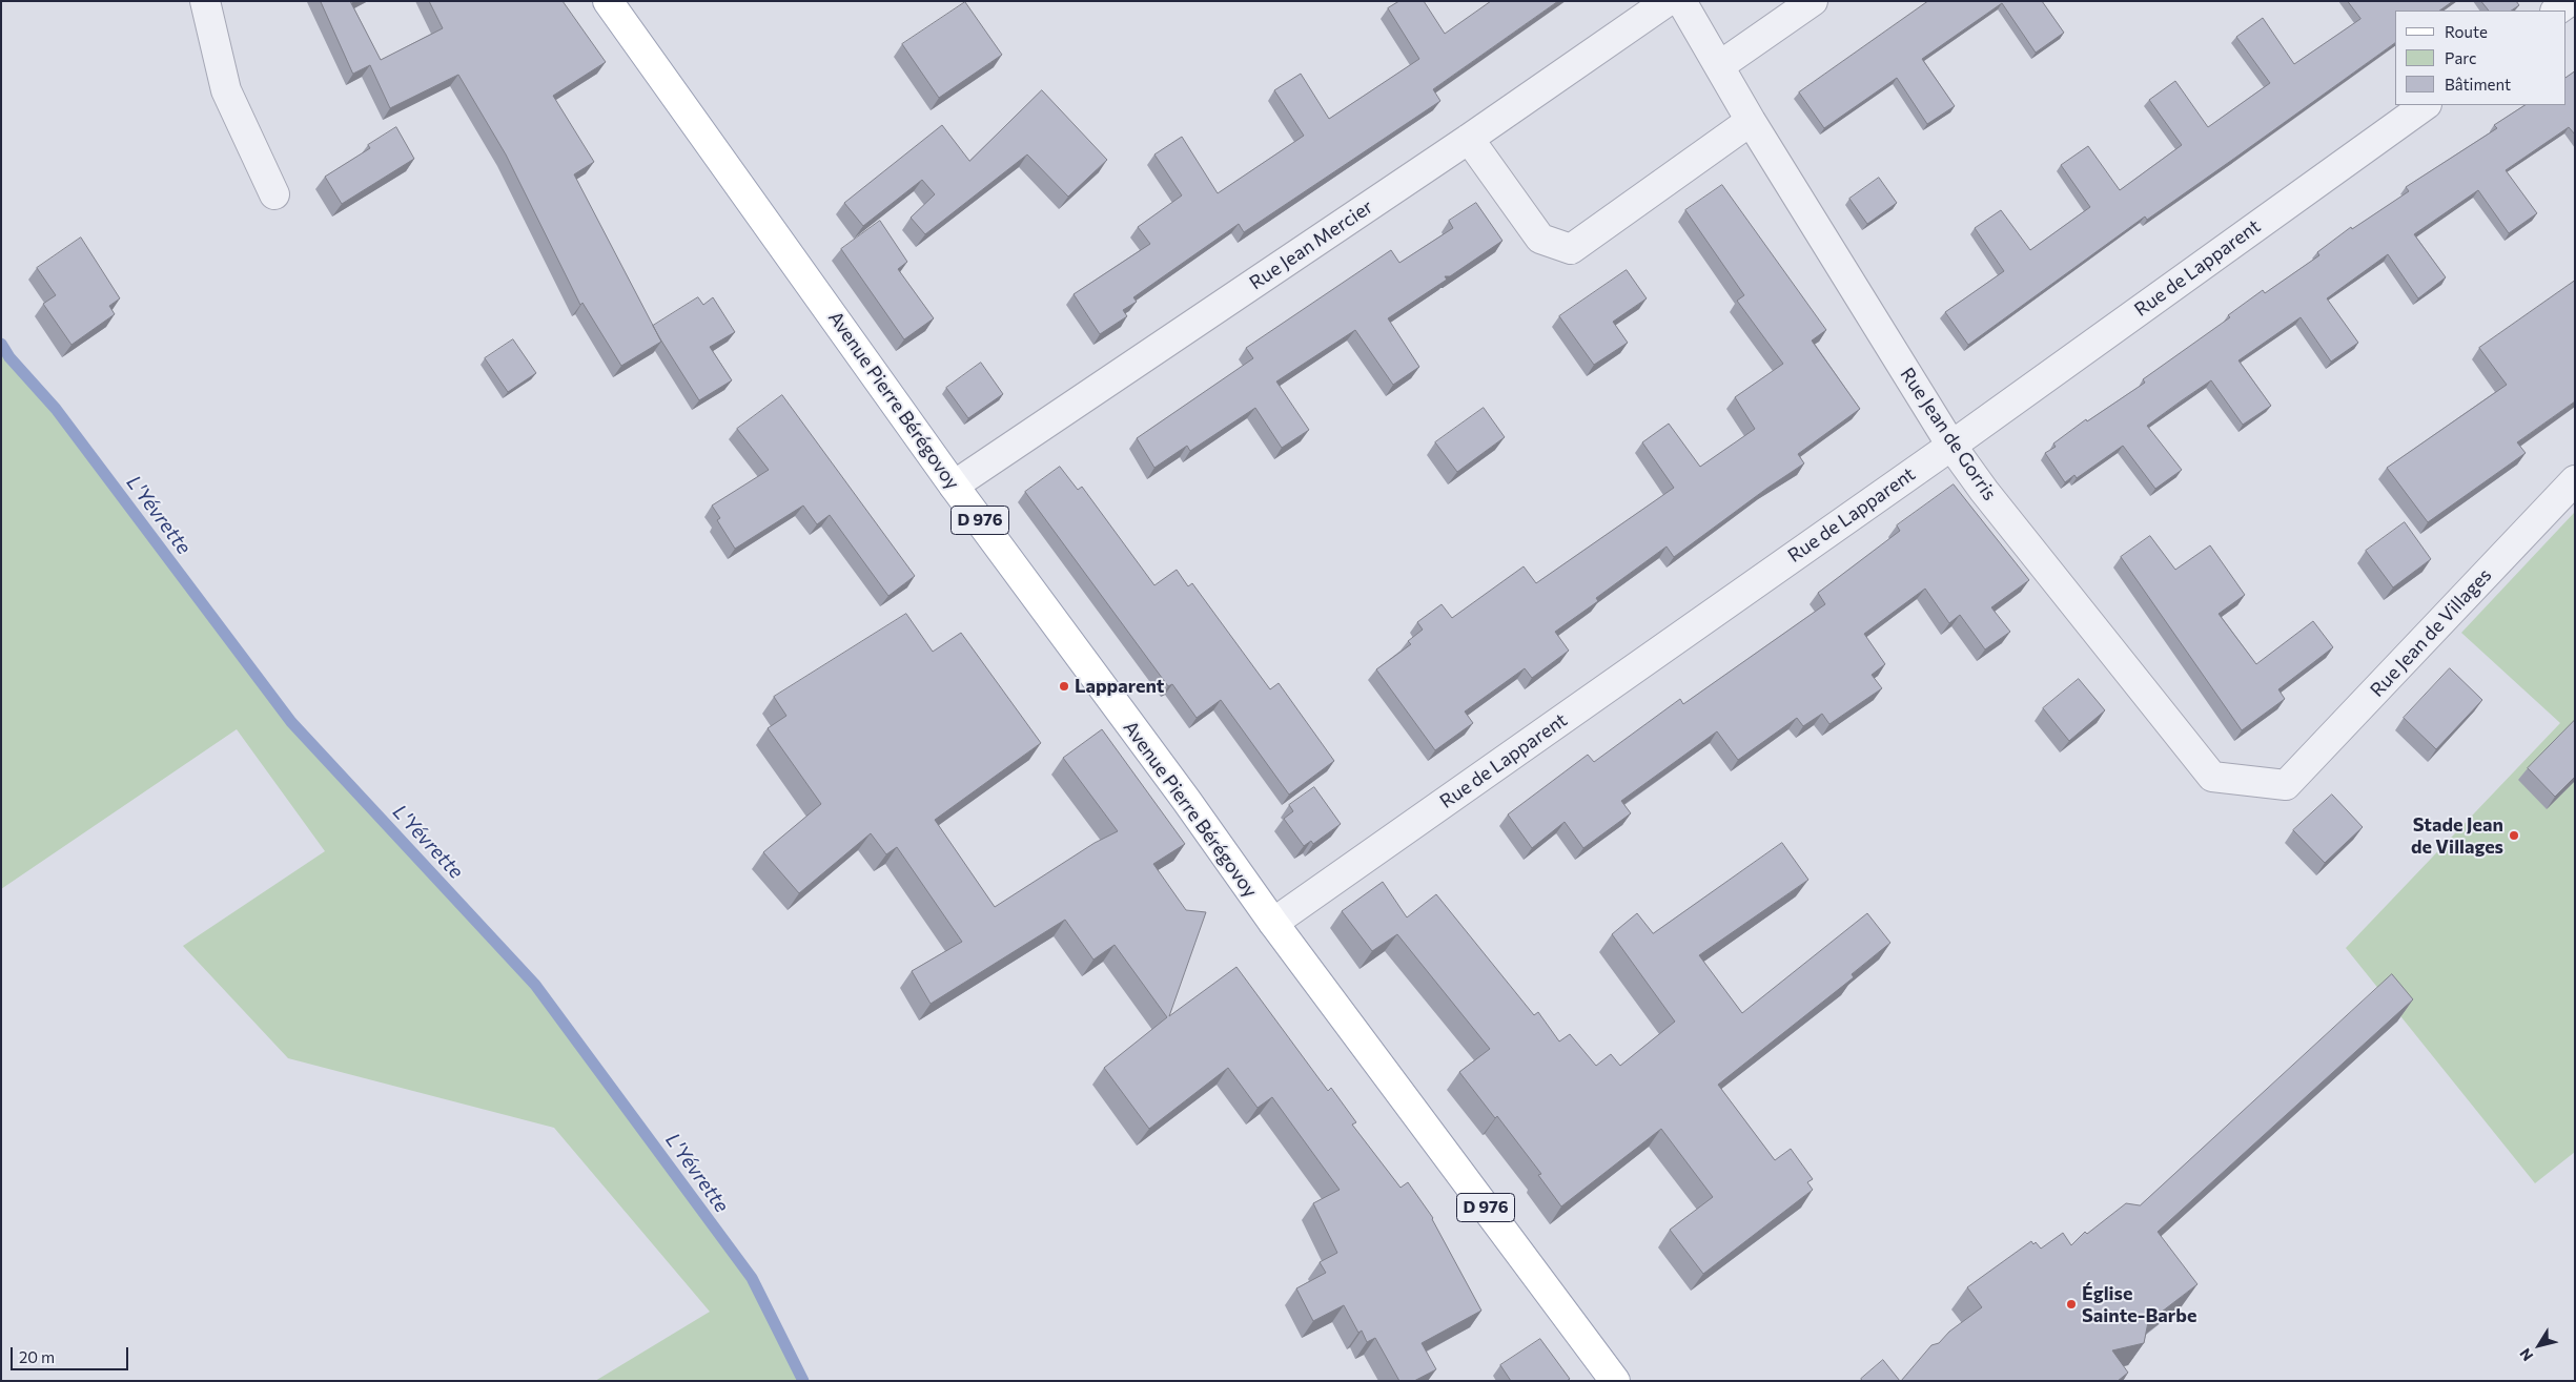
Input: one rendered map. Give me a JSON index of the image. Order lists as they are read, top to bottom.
{
  "streets": {
    "main road": ["Avenue Pierre Bérégovoy", "D 976"],
    "street": [
      "Rue Jean Mercier",
      "Rue de Lapparent",
      "Rue Jean de Gorris",
      "Rue Jean de Villages"
    ]
  },
  "crossings": [
    ["Rue Jean Mercier", "Avenue Pierre Bérégovoy"],
    ["Rue de Lapparent", "Avenue Pierre Bérégovoy"],
    ["Rue de Lapparent", "Rue Jean de Gorris"],
    ["Rue Jean de Gorris", "Rue Jean de Villages"]
  ],
  "water": ["L'Yévrette"],
  "places": ["Lapparent", "Stade Jean de Villages", "Église Sainte-Barbe"],
  "legend": ["Route", "Parc", "Bâtiment"],
  "scale_bar": "20 m",
  "north": "bottom left"
}
